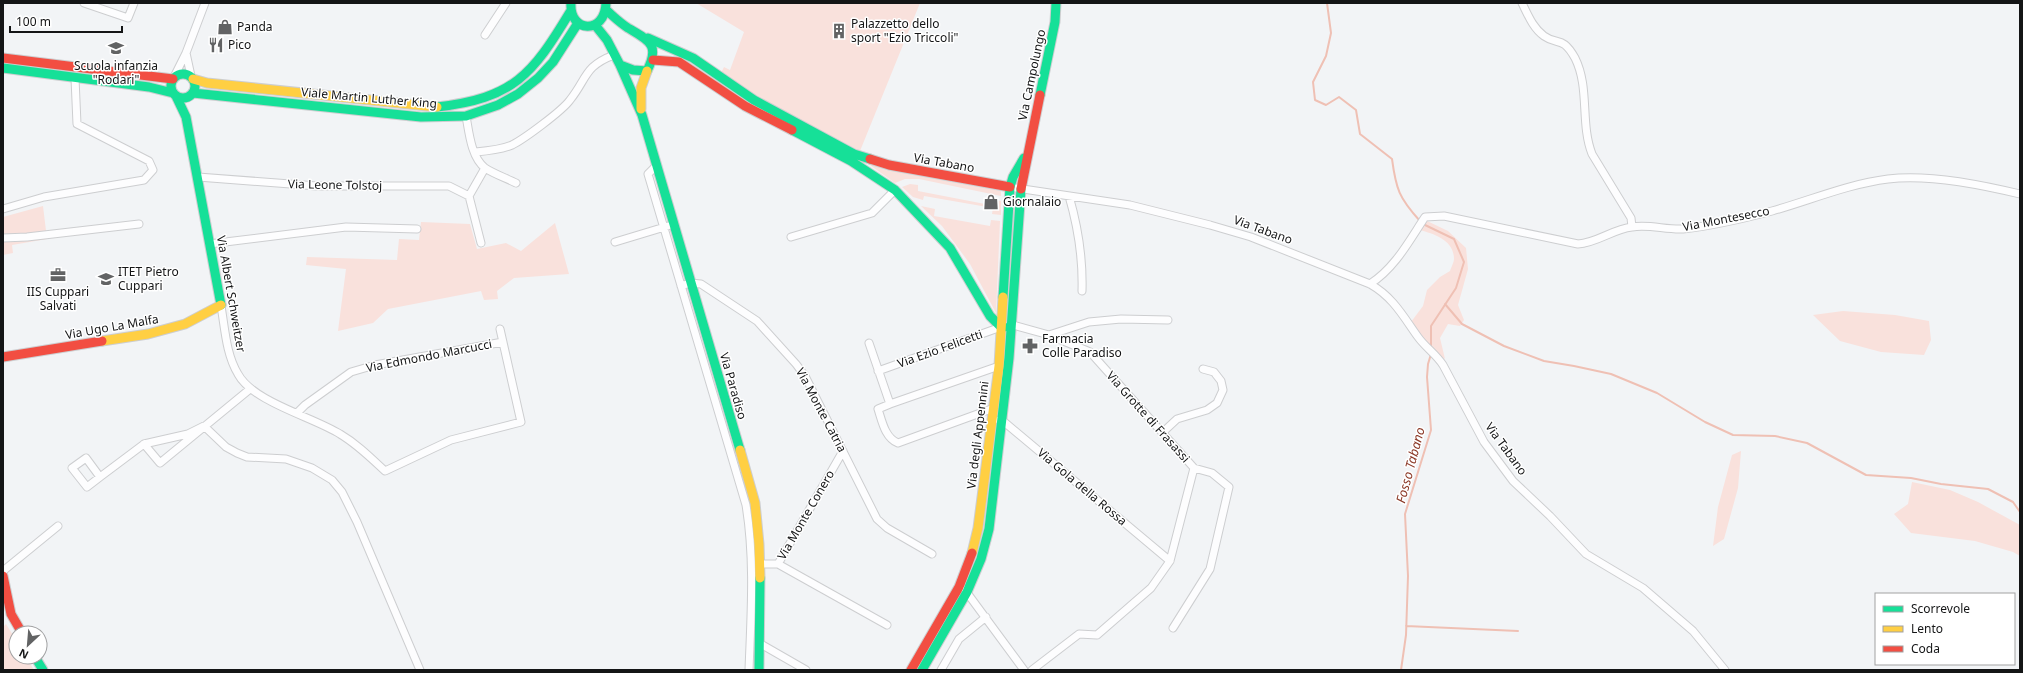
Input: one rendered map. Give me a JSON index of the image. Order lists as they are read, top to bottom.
{
  "streets": {
    "street": [
      "Via Campolungo",
      "Viale Martin Luther King",
      "Via Tabano",
      "Via Leone Tolstoj",
      "Via Montesecco",
      "Via Albert Schweitzer",
      "Via Ugo La Malfa",
      "Via Ezio Felicetti",
      "Via Edmondo Marcucci",
      "Via Paradiso",
      "Via Monte Catria",
      "Via Grotte di Frasassi",
      "Via degli Appennini",
      "Via Gola della Rossa",
      "Via Monte Conero"
    ]
  },
  "crossings": [
    ["Via Campolungo", "Via Tabano"],
    ["Via Campolungo", "Via degli Appennini"],
    ["Viale Martin Luther King", "Via Albert Schweitzer"],
    ["Via Tabano", "Via Montesecco"],
    ["Via Tabano", "Via degli Appennini"],
    ["Via Leone Tolstoj", "Via Albert Schweitzer"],
    ["Via Albert Schweitzer", "Via Ugo La Malfa"],
    ["Via Albert Schweitzer", "Via Edmondo Marcucci"],
    ["Via Ezio Felicetti", "Via degli Appennini"],
    ["Via Paradiso", "Via Monte Catria"],
    ["Via Paradiso", "Via Monte Conero"],
    ["Via Monte Catria", "Via Monte Conero"],
    ["Via Grotte di Frasassi", "Via degli Appennini"],
    ["Via Grotte di Frasassi", "Via Gola della Rossa"],
    ["Via degli Appennini", "Via Gola della Rossa"]
  ],
  "water": ["Fosso Tabano"],
  "places": {
    "shop": ["Panda", "Giornalaio"],
    "building": ["Palazzetto dello sport \"Ezio Triccoli\""],
    "restaurant": ["Pico"],
    "school or university": ["Scuola infanzia \"Rodari\"", "ITET Pietro Cuppari"],
    "office": ["IIS Cuppari Salvati"],
    "pharmacy": ["Farmacia Colle Paradiso"]
  },
  "legend": ["Scorrevole", "Lento", "Coda"],
  "scale_bar": "100 m",
  "north": "bottom left"
}
